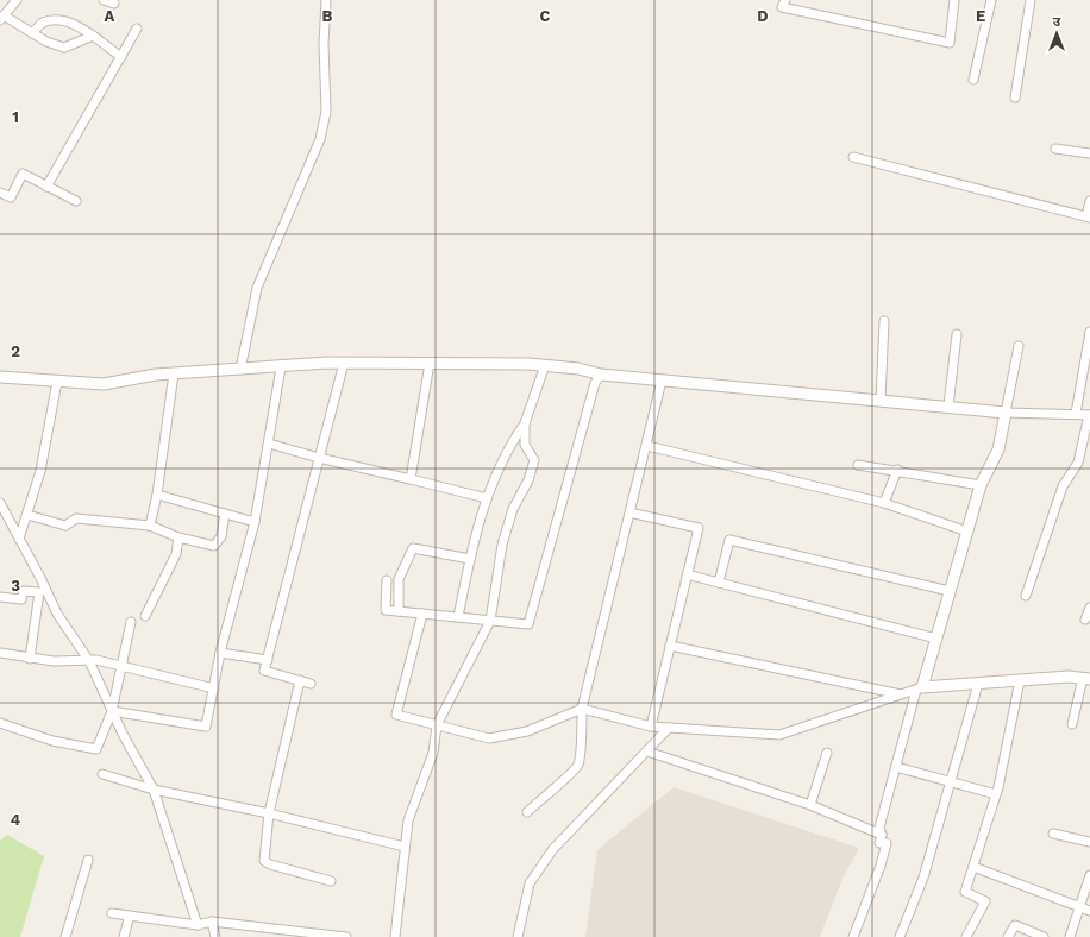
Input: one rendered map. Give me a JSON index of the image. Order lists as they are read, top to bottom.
{
  "north": "top",
  "grid": {
    "columns": [
      "A",
      "B",
      "C",
      "D",
      "E"
    ],
    "rows": [
      "1",
      "2",
      "3",
      "4"
    ]
  }
}
